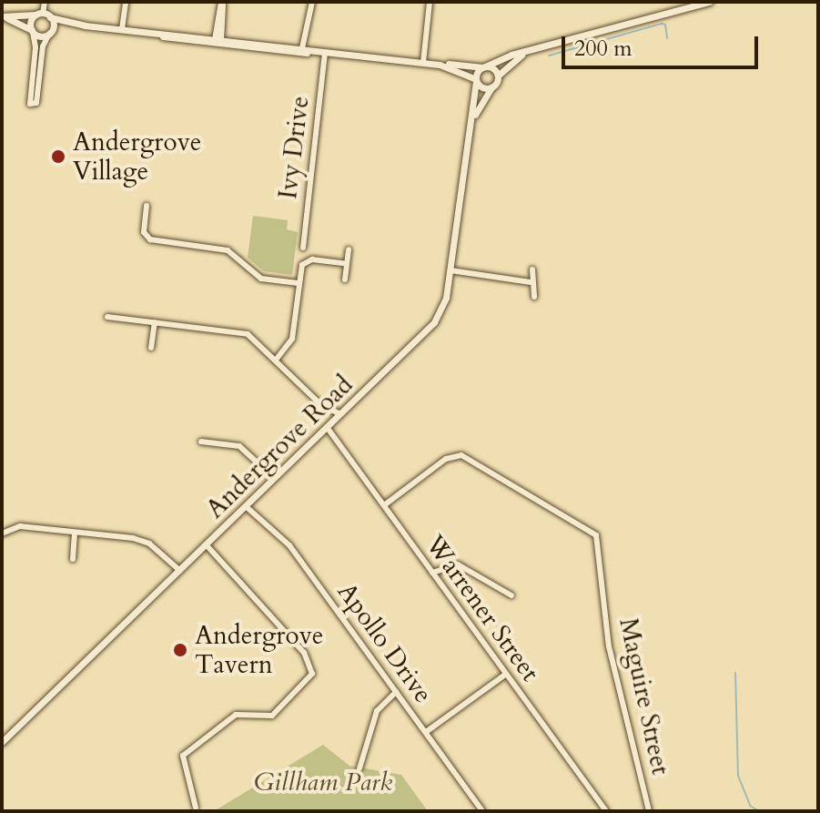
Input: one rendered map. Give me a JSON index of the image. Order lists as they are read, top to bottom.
{
  "streets": {
    "street": [
      "Ivy Drive",
      "Andergrove Road",
      "Warrener Street",
      "Apollo Drive",
      "Maguire Street"
    ]
  },
  "crossings": [
    ["Andergrove Road", "Warrener Street"],
    ["Andergrove Road", "Apollo Drive"],
    ["Warrener Street", "Maguire Street"]
  ],
  "parks": ["Gillham Park"],
  "places": ["Andergrove Village", "Andergrove Tavern"],
  "scale_bar": "200 m"
}
